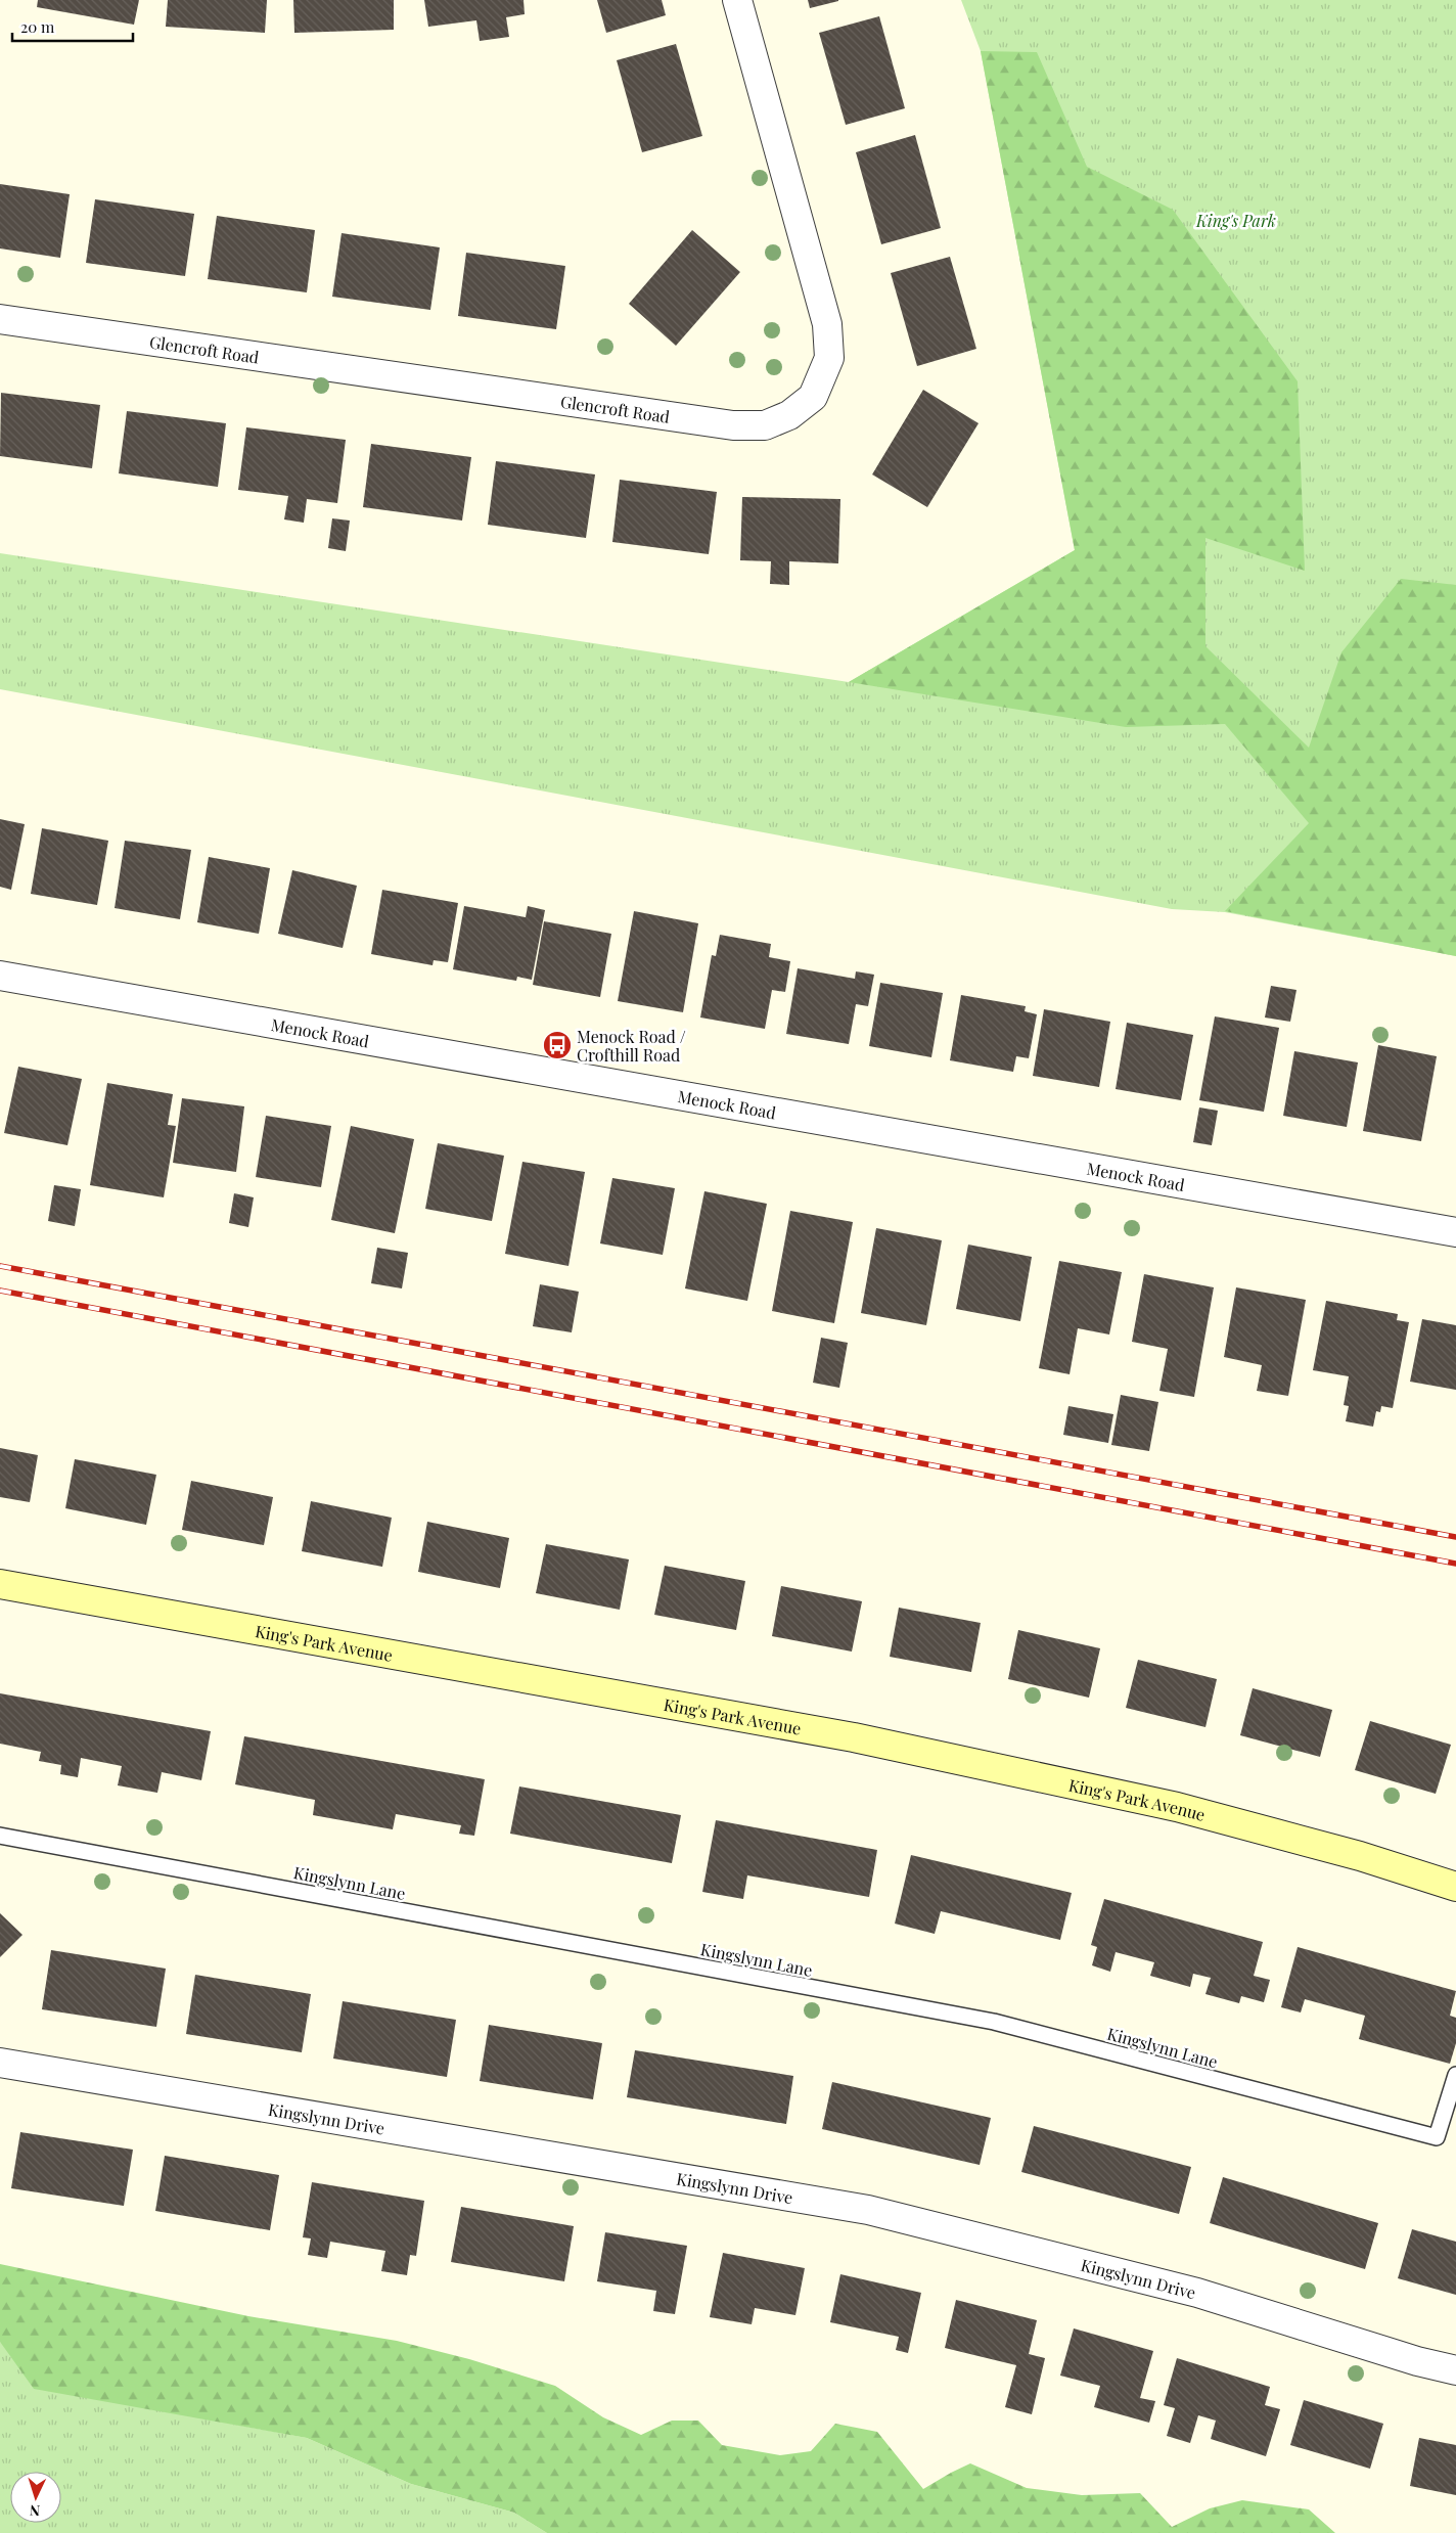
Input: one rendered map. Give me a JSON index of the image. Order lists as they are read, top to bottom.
{
  "streets": {
    "main road": ["King's Park Avenue"],
    "street": ["Glencroft Road", "Menock Road", "Kingslynn Drive"],
    "lane": ["Kingslynn Lane"]
  },
  "parks": ["King's Park"],
  "places": {
    "bus stop": ["Menock Road / Crofthill Road"]
  },
  "scale_bar": "20 m",
  "north": "bottom"
}
